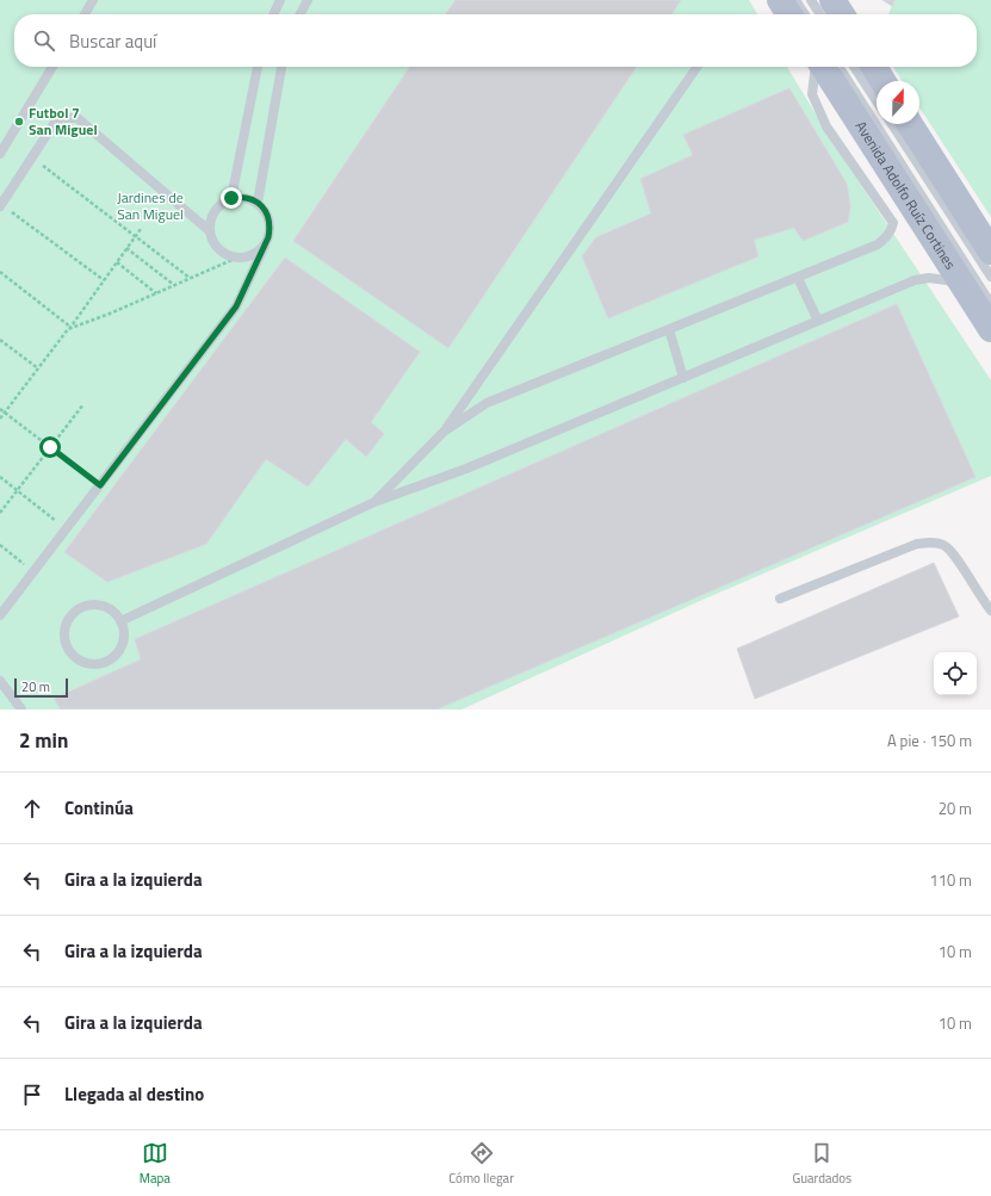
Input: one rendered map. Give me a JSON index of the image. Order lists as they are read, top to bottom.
{
  "streets": {
    "main road": ["Avenida Adolfo Ruíz Cortines"]
  },
  "parks": ["Jardines de San Miguel"],
  "places": ["Futbol 7 San Miguel"],
  "scale_bar": "20 m",
  "north": "top",
  "page": {
    "search": "Buscar aquí",
    "scale": "20 m",
    "heading": ["2 min", "A pie · 150 m"],
    "list": [
      ["Continúa", "20 m"],
      ["Gira a la izquierda", "110 m"],
      ["Gira a la izquierda", "10 m"],
      ["Gira a la izquierda", "10 m"],
      "Llegada al destino"
    ],
    "nav": ["Mapa", "Cómo llegar", "Guardados"]
  }
}
